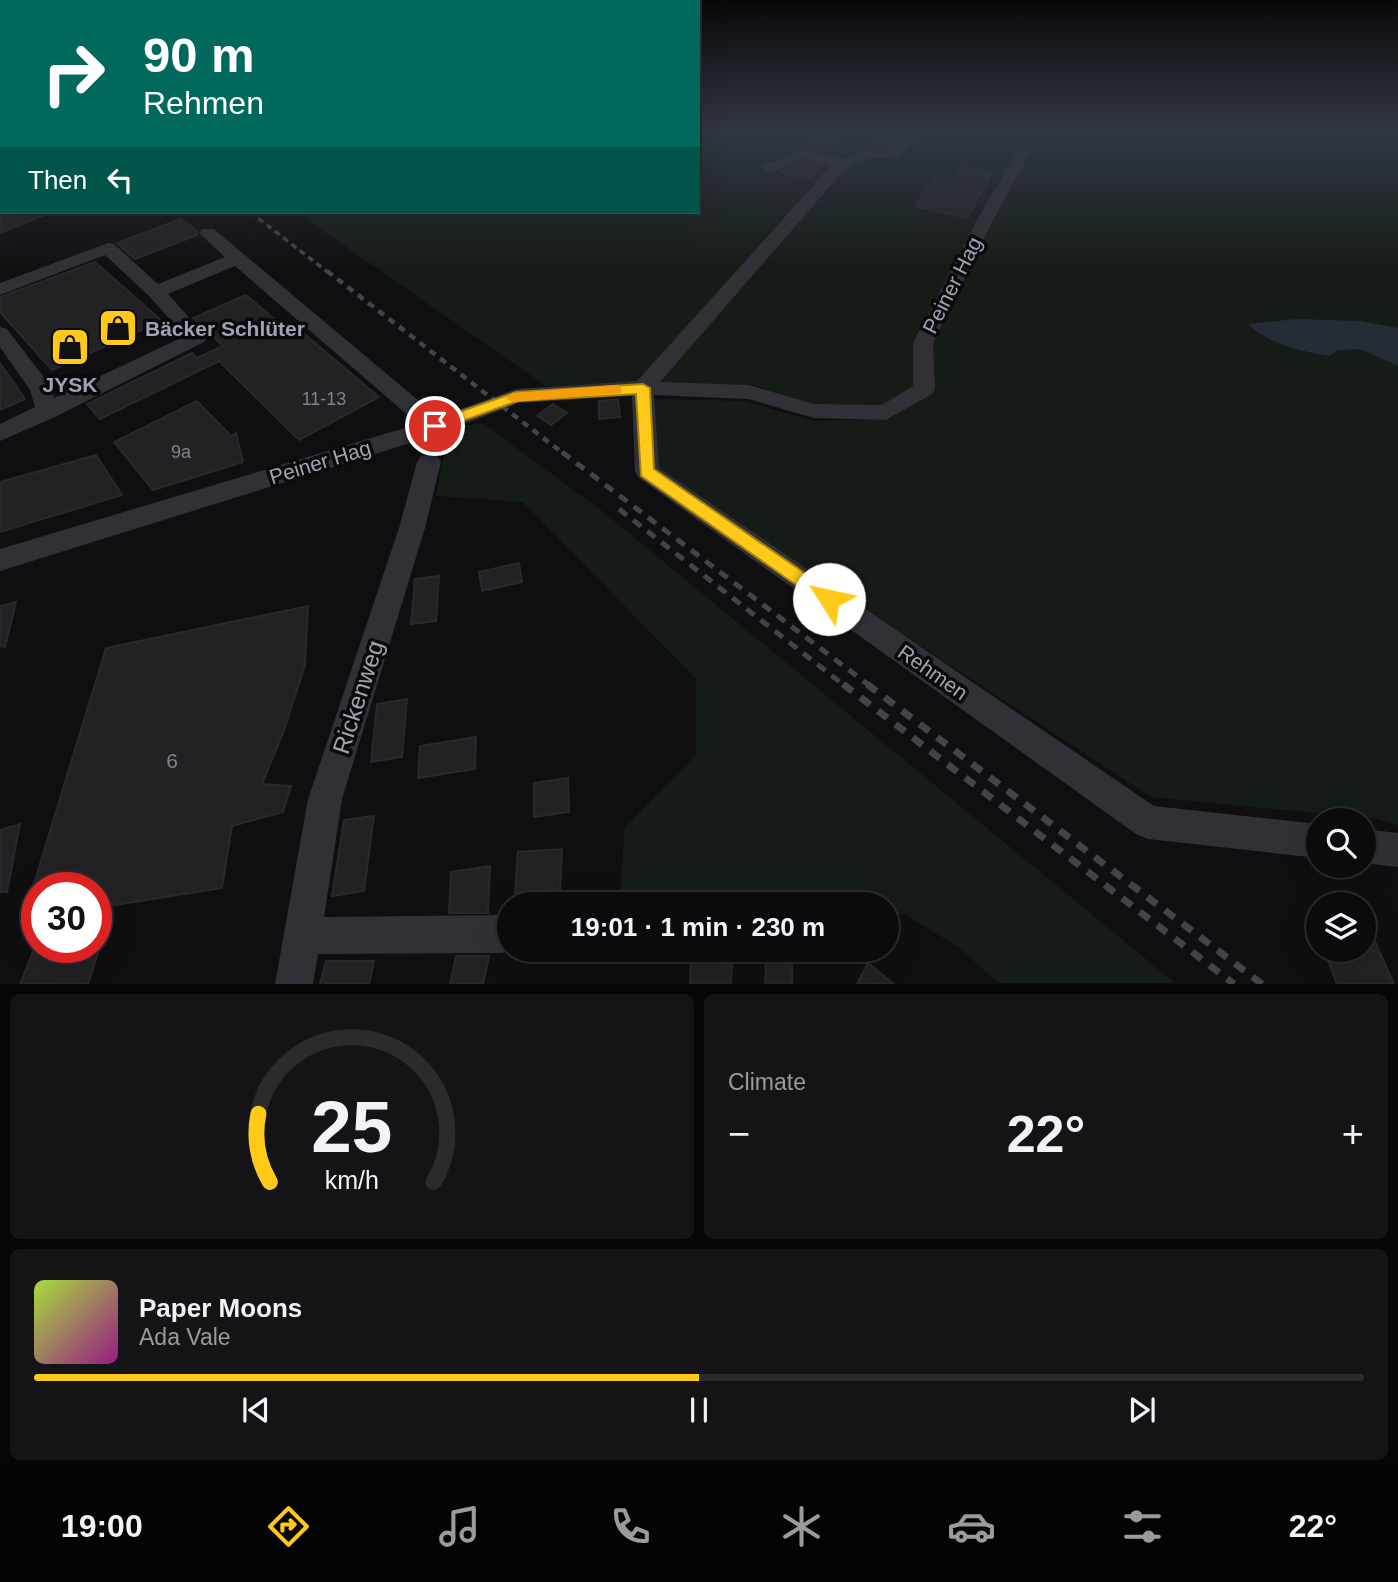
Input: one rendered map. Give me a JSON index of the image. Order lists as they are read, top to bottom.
{
  "streets": {
    "street": ["Peiner Hag", "Rehmen", "Rickenweg"]
  },
  "crossings": [
    ["Peiner Hag", "Rehmen"]
  ],
  "places": {
    "shop": ["Bäcker Schlüter", "JYSK"]
  },
  "house_numbers": ["11-13", "9a", "6"],
  "page": {
    "turn": ["90 m", "Rehmen"],
    "then": "Then",
    "limit": "30",
    "trip": "19:01 · 1 min · 230 m",
    "tile": "Climate",
    "heat": ["−", "22°", "+"],
    "song": ["Paper Moons", "Ada Vale"],
    "tabs": ["19:00", "22°"],
    "gauge": ["25", "km/h"]
  }
}
